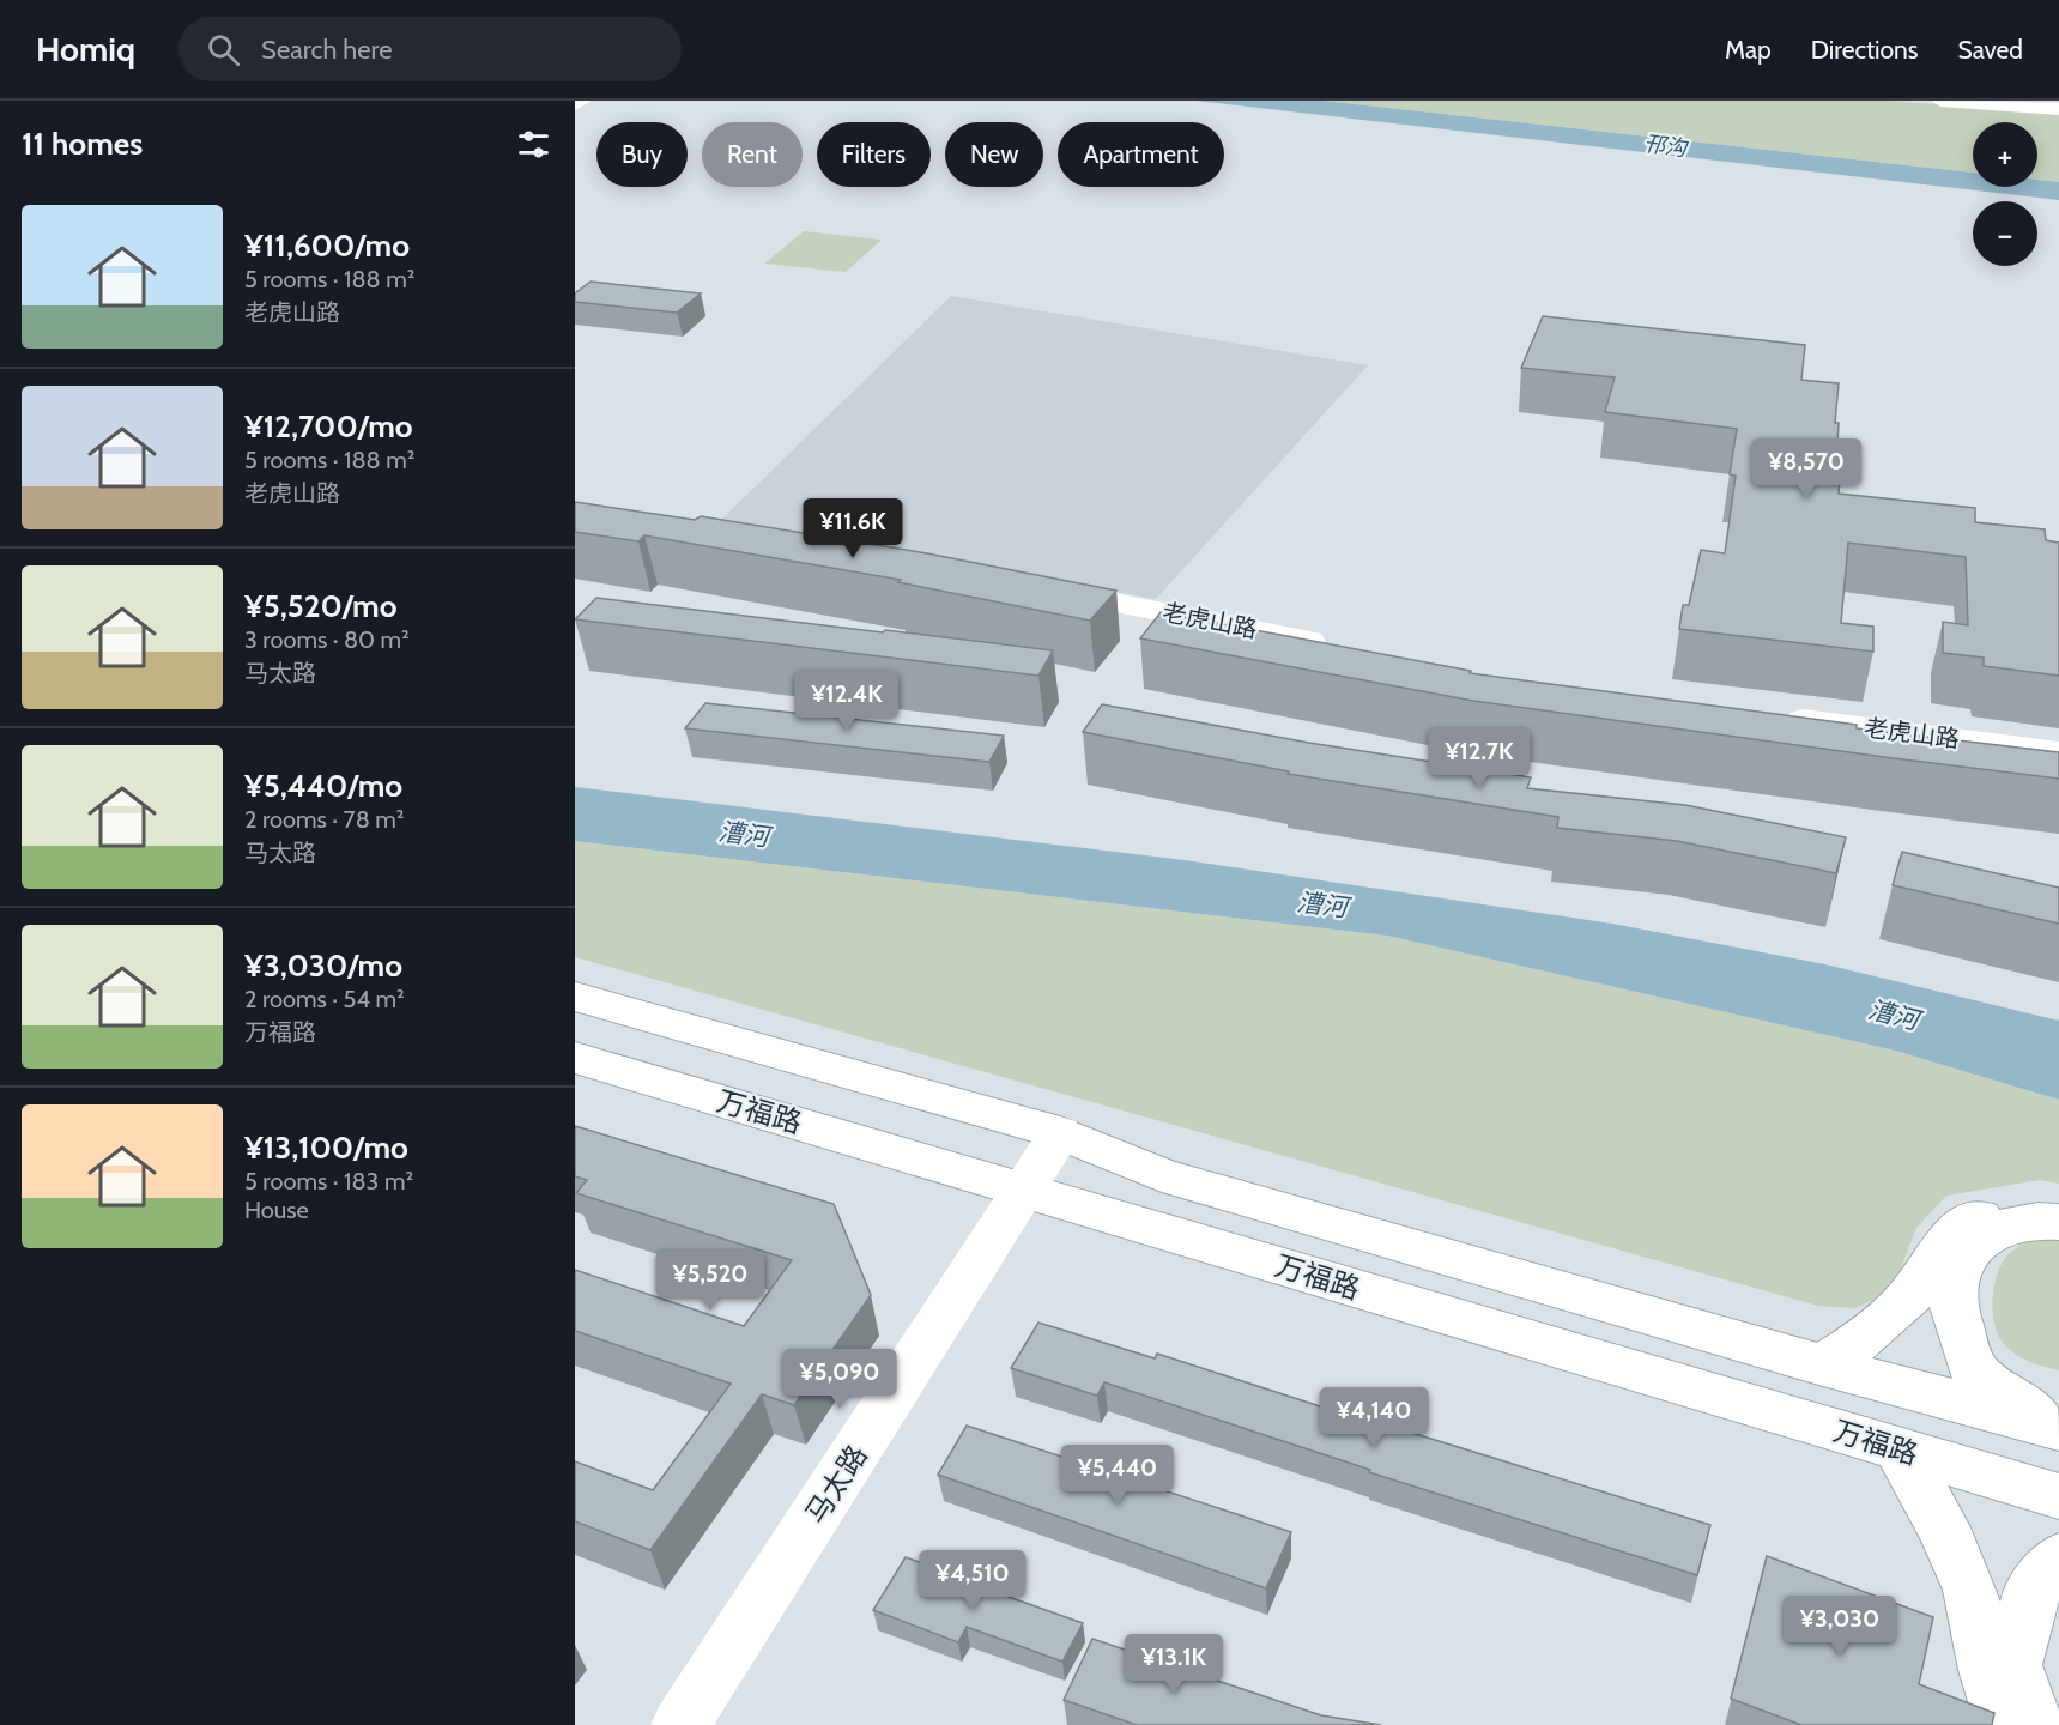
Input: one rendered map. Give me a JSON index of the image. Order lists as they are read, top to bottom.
{
  "streets": {
    "main road": ["老虎山路", "万福路", "马太路"]
  },
  "crossings": [
    ["万福路", "马太路"]
  ],
  "water": ["邗沟", "漕河"],
  "page": {
    "header": "Homiq",
    "search": "Search here",
    "nav": ["Map", "Directions", "Saved"],
    "heading": "11 homes",
    "map_buttons": ["+", "−"],
    "chip": [
      "Buy",
      "Rent",
      "Filters",
      "New",
      "Apartment"
    ],
    "list": [
      {
        "name": "¥11,600/mo",
        "note": "5 rooms · 188 m² · 老虎山路"
      },
      {
        "name": "¥12,700/mo",
        "note": "5 rooms · 188 m² · 老虎山路"
      },
      {
        "name": "¥5,520/mo",
        "note": "3 rooms · 80 m² · 马太路"
      },
      {
        "name": "¥5,440/mo",
        "note": "2 rooms · 78 m² · 马太路"
      },
      {
        "name": "¥3,030/mo",
        "note": "2 rooms · 54 m² · 万福路"
      },
      {
        "name": "¥13,100/mo",
        "note": "5 rooms · 183 m² · House"
      }
    ],
    "price": [
      "¥8,570",
      "¥11.6K",
      "¥12.4K",
      "¥12.7K",
      "¥5,520",
      "¥5,090",
      "¥4,140",
      "¥5,440",
      "¥4,510",
      "¥3,030",
      "¥13.1K"
    ]
  }
}
